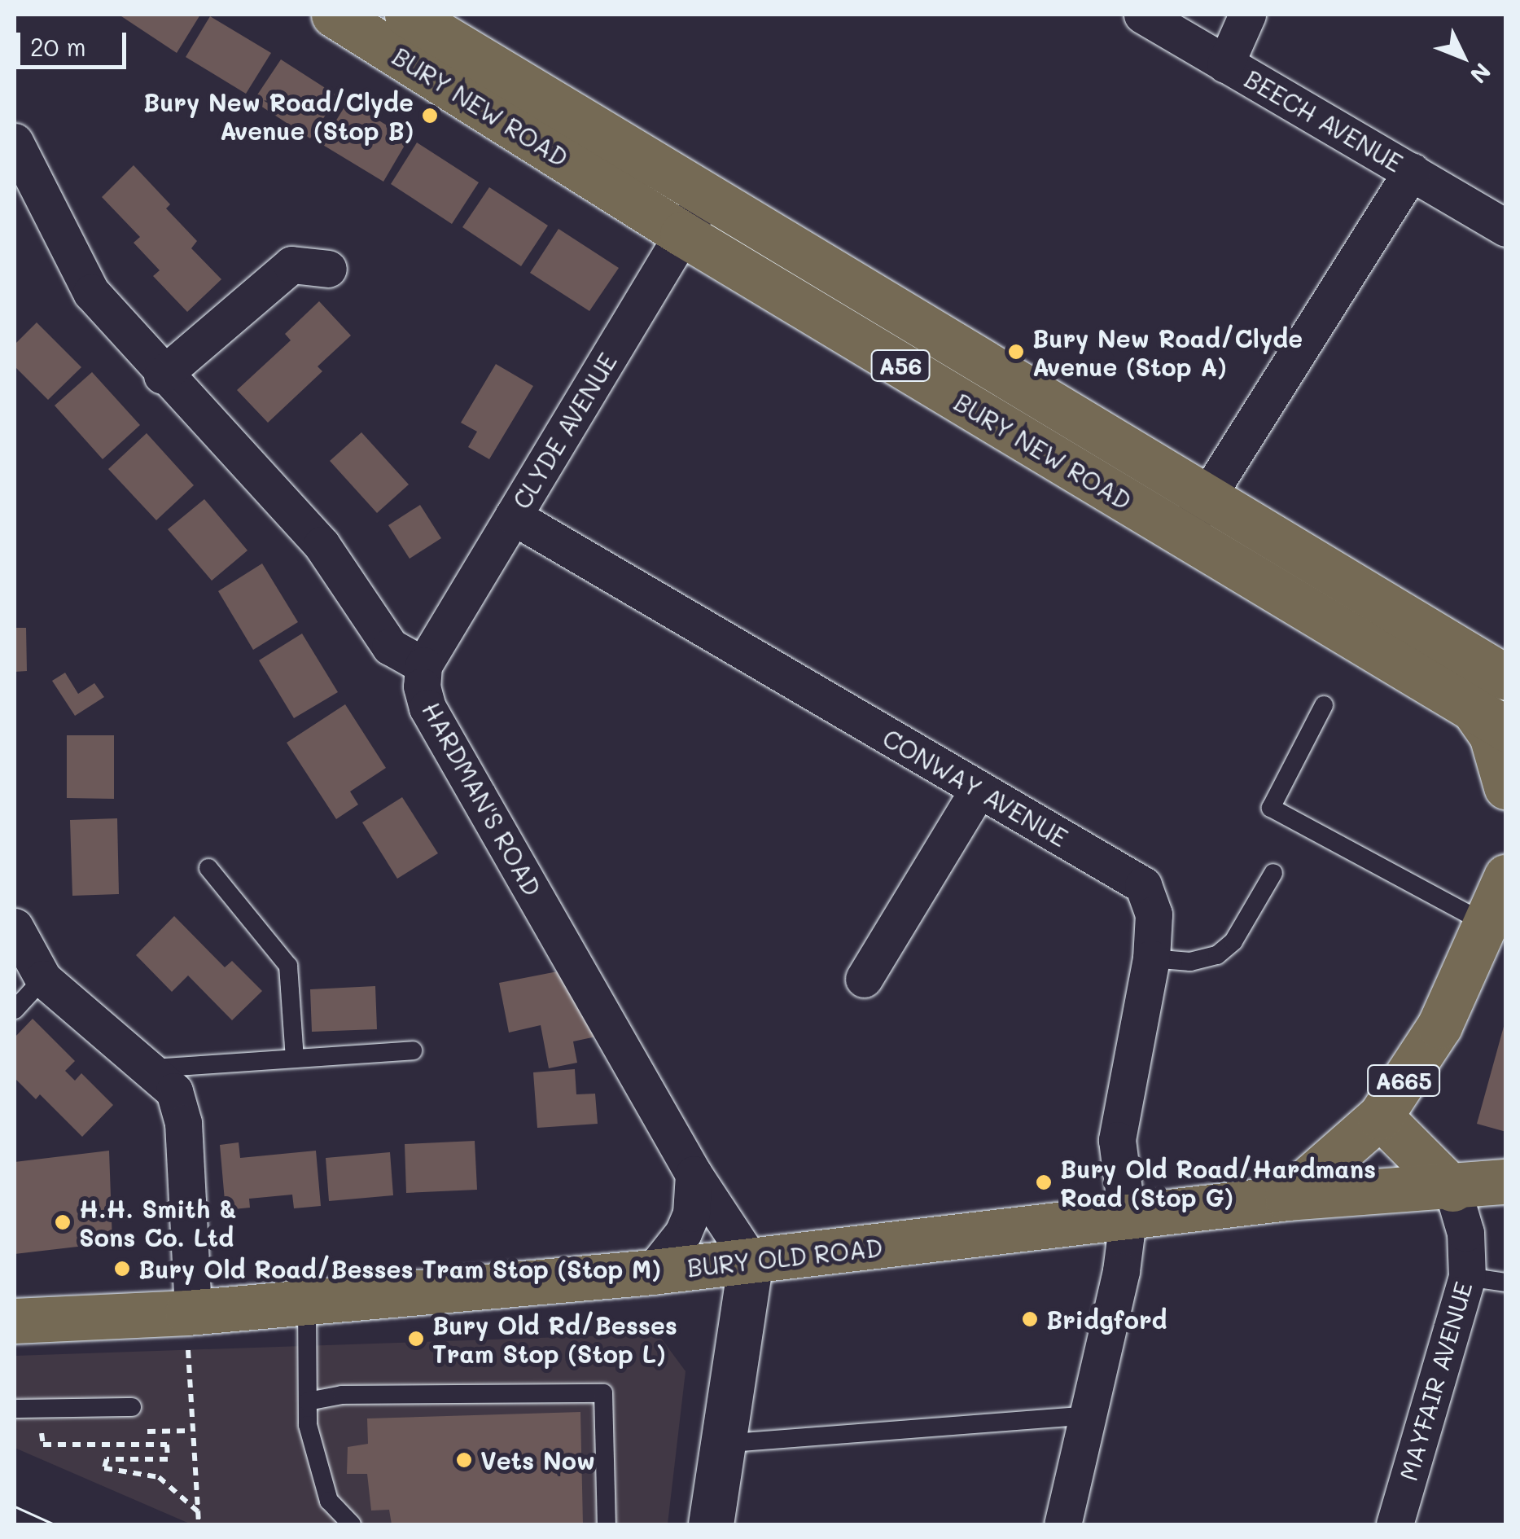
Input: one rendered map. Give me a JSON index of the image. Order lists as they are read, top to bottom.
{
  "streets": {
    "main road": [
      "BURY NEW ROAD",
      "A56",
      "A665",
      "BURY OLD ROAD"
    ],
    "street": [
      "BEECH AVENUE",
      "CLYDE AVENUE",
      "CONWAY AVENUE",
      "HARDMAN'S ROAD",
      "MAYFAIR AVENUE"
    ]
  },
  "crossings": [
    ["BURY NEW ROAD", "CLYDE AVENUE"],
    ["CLYDE AVENUE", "CONWAY AVENUE"],
    ["CLYDE AVENUE", "HARDMAN'S ROAD"],
    ["CONWAY AVENUE", "BURY OLD ROAD"],
    ["HARDMAN'S ROAD", "BURY OLD ROAD"],
    ["A665", "BURY OLD ROAD"],
    ["BURY OLD ROAD", "MAYFAIR AVENUE"]
  ],
  "places": [
    "Bury New Road/Clyde Avenue (Stop B)",
    "Bury New Road/Clyde Avenue (Stop A)",
    "Bury Old Road/Hardmans Road (Stop G)",
    "H.H. Smith & Sons Co. Ltd",
    "Bury Old Road/Besses Tram Stop (Stop M)",
    "Bridgford",
    "Bury Old Rd/Besses Tram Stop (Stop L)",
    "Vets Now"
  ],
  "scale_bar": "20 m",
  "north": "bottom right"
}
